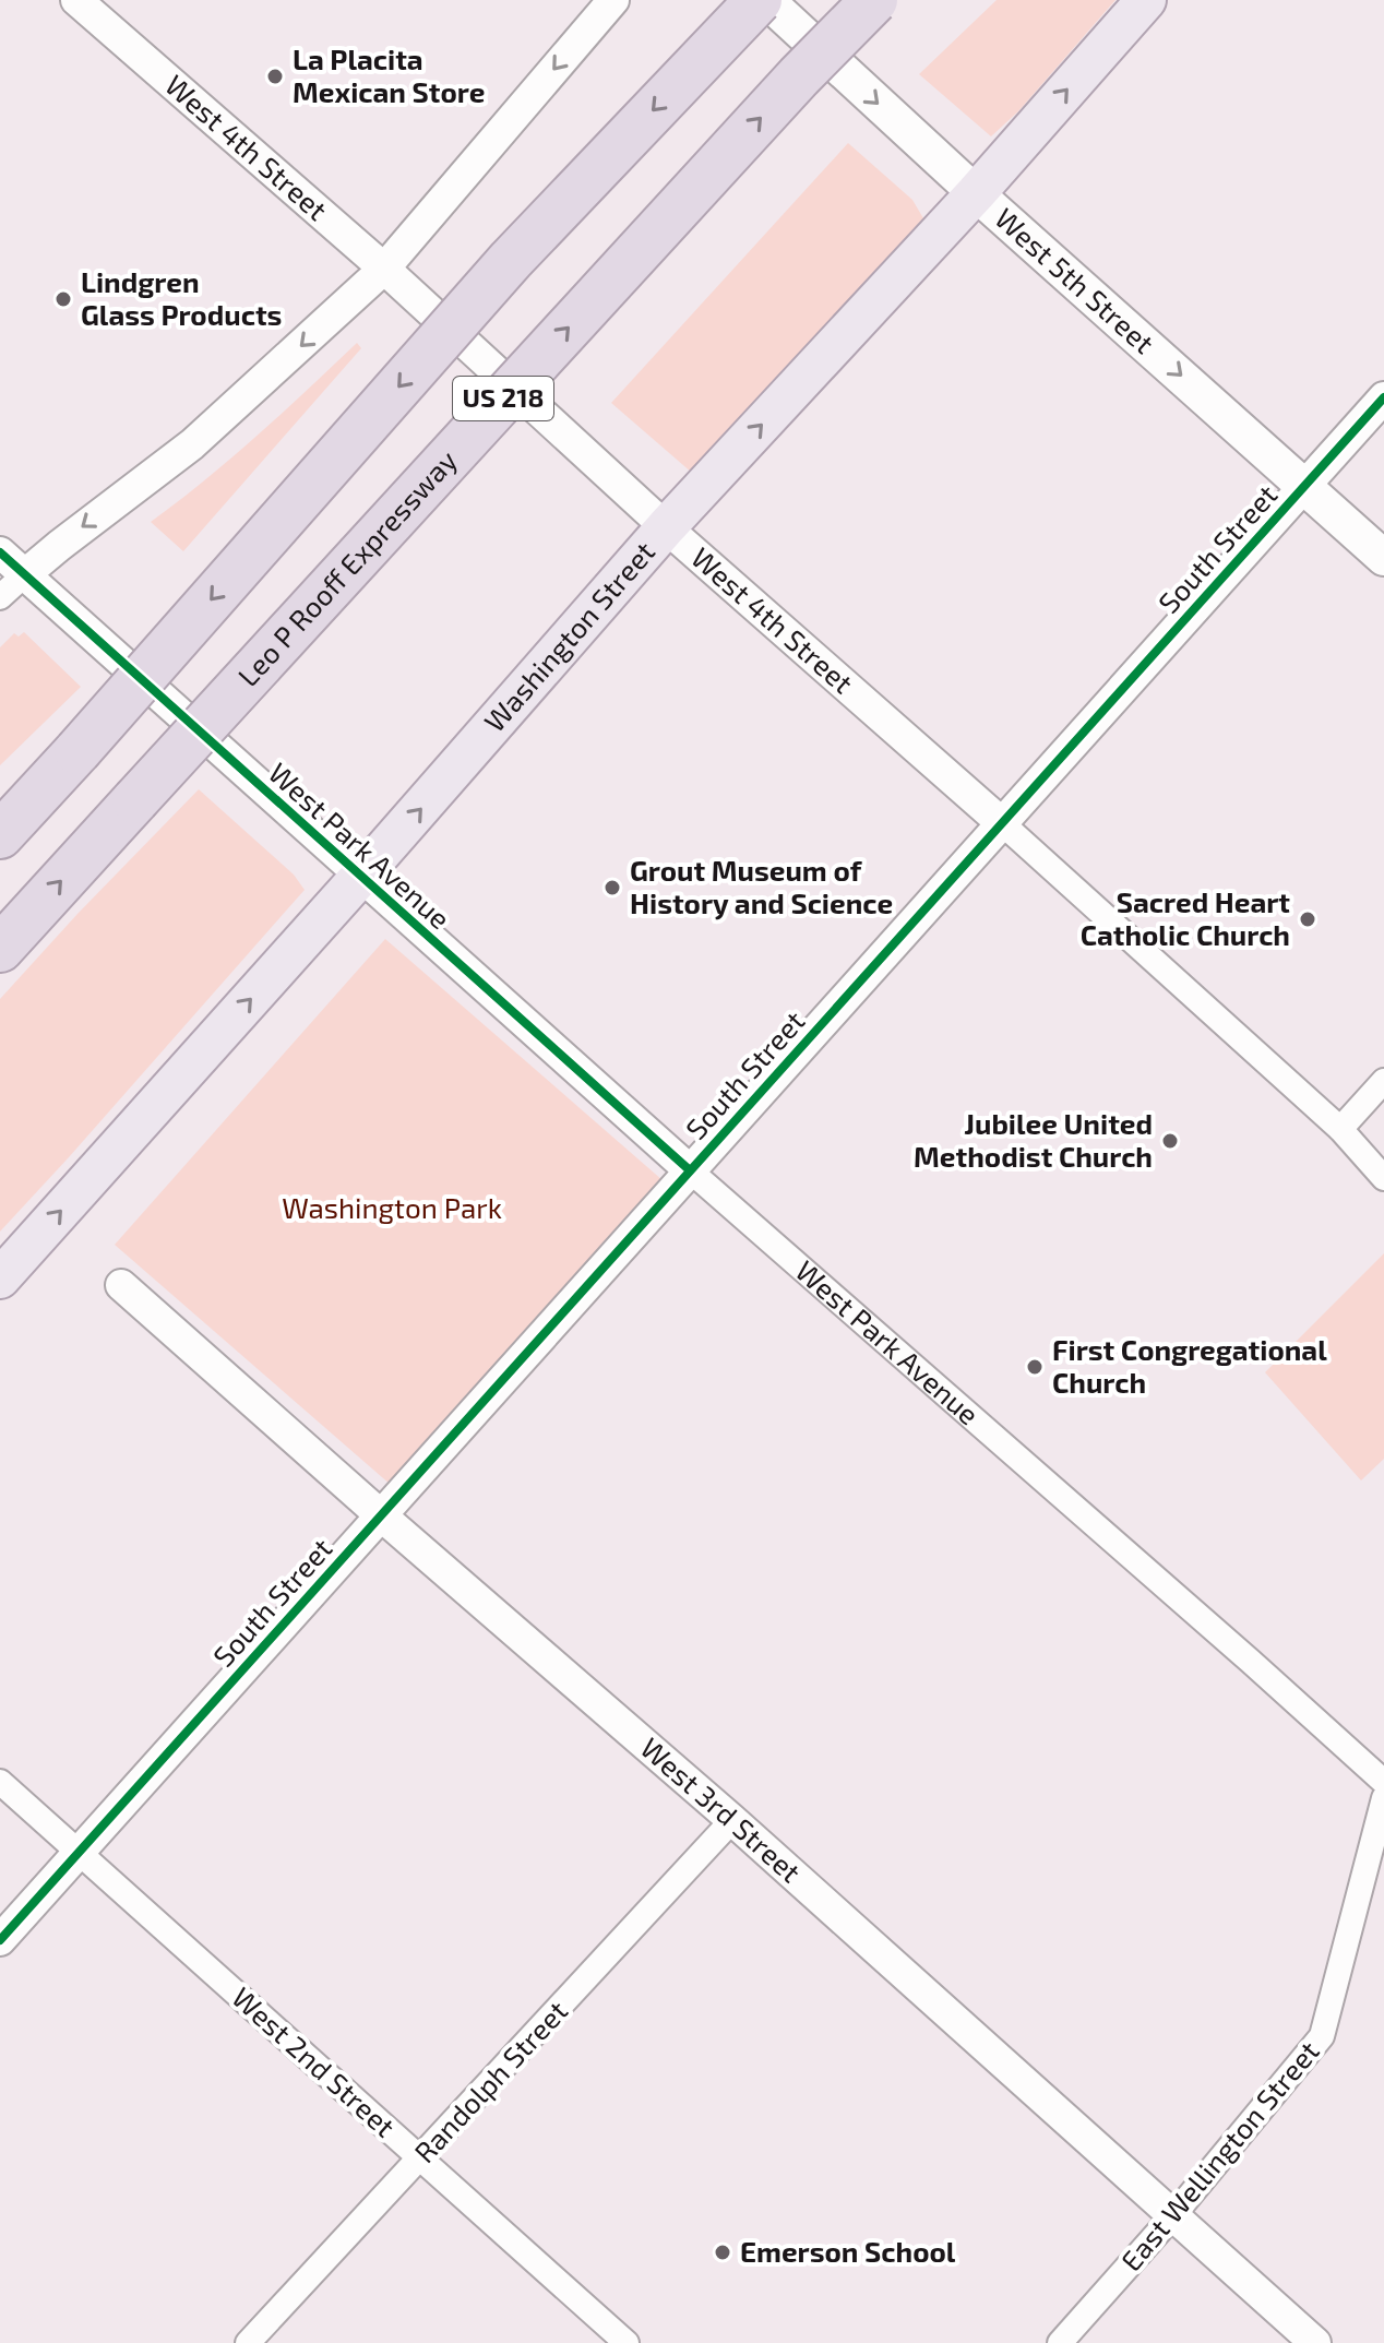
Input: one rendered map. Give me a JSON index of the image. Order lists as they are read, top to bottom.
{
  "streets": {
    "highway": ["US 218", "Leo P Rooff Expressway"],
    "main road": ["West 5th Street", "Washington Street"],
    "street": [
      "West 4th Street",
      "South Street",
      "West Park Avenue",
      "West 3rd Street",
      "West 2nd Street",
      "Randolph Street",
      "East Wellington Street"
    ]
  },
  "crossings": [
    ["West 4th Street", "South Street"],
    ["West 4th Street", "Washington Street"],
    ["West 5th Street", "South Street"],
    ["West 5th Street", "Washington Street"],
    ["South Street", "West Park Avenue"],
    ["South Street", "West 3rd Street"],
    ["South Street", "West 2nd Street"],
    ["Washington Street", "West Park Avenue"],
    ["West 3rd Street", "Randolph Street"],
    ["West 3rd Street", "East Wellington Street"],
    ["West 2nd Street", "Randolph Street"]
  ],
  "one_way": ["West 5th Street", "Washington Street"],
  "parks": ["Washington Park"],
  "places": [
    "La Placita Mexican Store",
    "Lindgren Glass Products",
    "Grout Museum of History and Science",
    "Sacred Heart Catholic Church",
    "Jubilee United Methodist Church",
    "First Congregational Church",
    "Emerson School"
  ]
}
